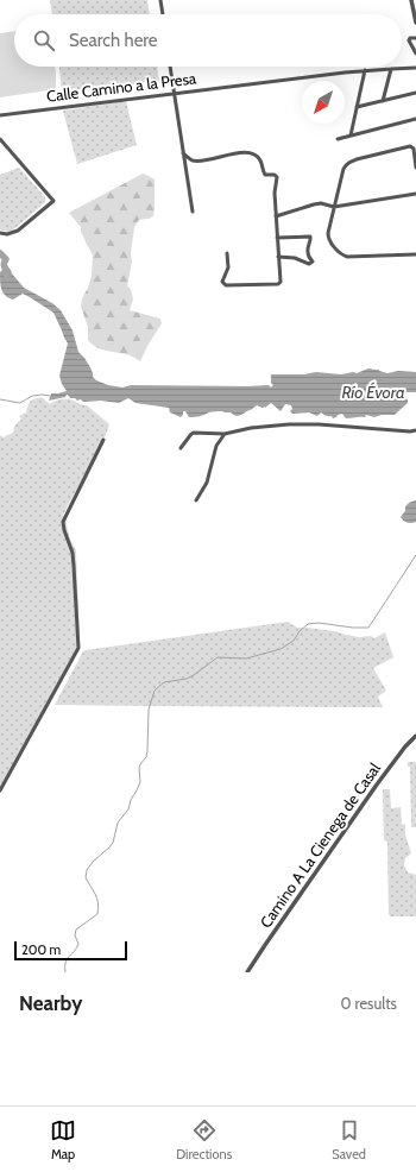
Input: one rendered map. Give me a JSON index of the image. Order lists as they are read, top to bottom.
{
  "streets": {
    "street": ["Calle Camino a la Presa", "Camino A La Cienega de Casal"]
  },
  "water": ["Río Évora"],
  "scale_bar": "200 m",
  "north": "bottom left",
  "page": {
    "search": "Search here",
    "scale": "200 m",
    "heading": ["Nearby", "0 results"],
    "nav": ["Map", "Directions", "Saved"]
  }
}
